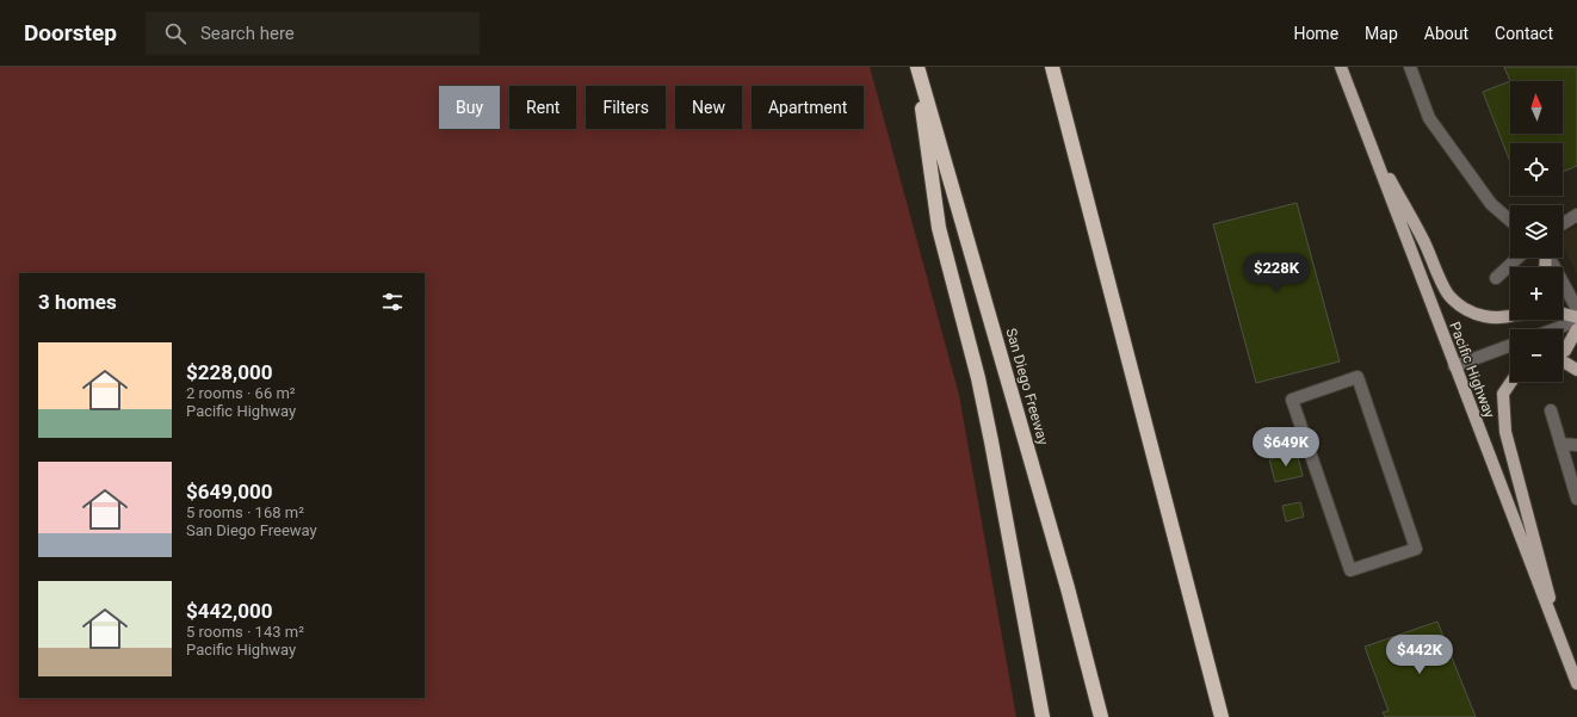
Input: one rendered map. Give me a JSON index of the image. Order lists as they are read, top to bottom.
{
  "streets": {
    "highway": ["San Diego Freeway"],
    "main road": ["Pacific Highway"]
  },
  "north": "top",
  "page": {
    "header": "Doorstep",
    "search": "Search here",
    "nav": [
      "Home",
      "Map",
      "About",
      "Contact"
    ],
    "map_buttons": ["+", "−"],
    "chip": [
      "Buy",
      "Rent",
      "Filters",
      "New",
      "Apartment"
    ],
    "price": ["$228K", "$649K", "$442K"],
    "heading": "3 homes",
    "list": [
      {
        "name": "$228,000",
        "note": "2 rooms · 66 m² · Pacific Highway"
      },
      {
        "name": "$649,000",
        "note": "5 rooms · 168 m² · San Diego Freeway"
      },
      {
        "name": "$442,000",
        "note": "5 rooms · 143 m² · Pacific Highway"
      }
    ]
  }
}
